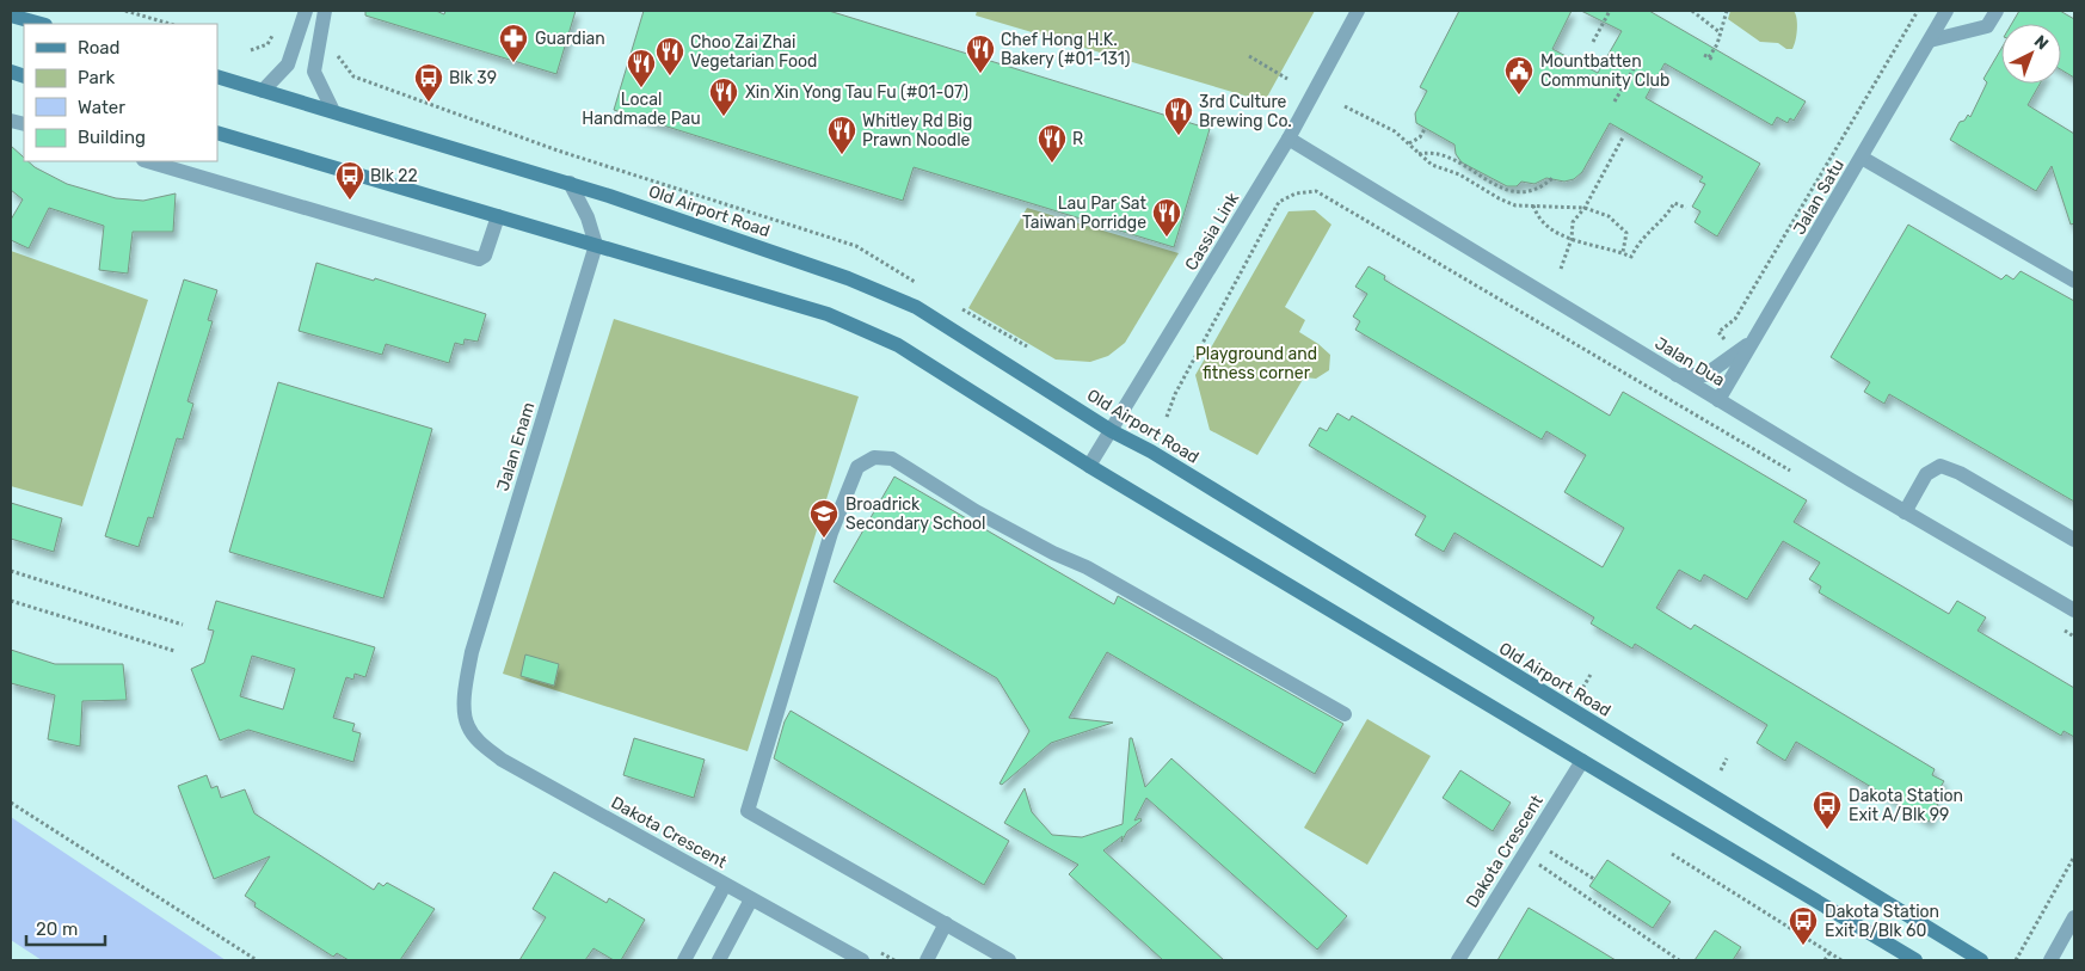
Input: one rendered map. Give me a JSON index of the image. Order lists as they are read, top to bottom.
{
  "streets": {
    "main road": ["Old Airport Road"],
    "street": [
      "Jalan Satu",
      "Cassia Link",
      "Jalan Dua",
      "Jalan Enam",
      "Dakota Crescent"
    ]
  },
  "crossings": [
    ["Jalan Satu", "Jalan Dua"],
    ["Old Airport Road", "Cassia Link"],
    ["Cassia Link", "Jalan Dua"],
    ["Jalan Enam", "Dakota Crescent"]
  ],
  "parks": ["Playground and fitness corner"],
  "places": {
    "pharmacy": ["Guardian"],
    "restaurant": [
      "Chef Hong H.K. Bakery (#01-131)",
      "Choo Zai Zhai Vegetarian Food",
      "Local Handmade Pau",
      "Xin Xin Yong Tau Fu (#01-07)",
      "3rd Culture Brewing Co.",
      "Whitley Rd Big Prawn Noodle",
      "R",
      "Lau Par Sat Taiwan Porridge"
    ],
    "public building": ["Mountbatten Community Club"],
    "bus stop": [
      "Blk 39",
      "Blk 22",
      "Dakota Station Exit A/Blk 99",
      "Dakota Station Exit B/Blk 60"
    ],
    "school or university": ["Broadrick Secondary School"]
  },
  "legend": [
    "Road",
    "Park",
    "Water",
    "Building"
  ],
  "scale_bar": "20 m",
  "north": "top right"
}
